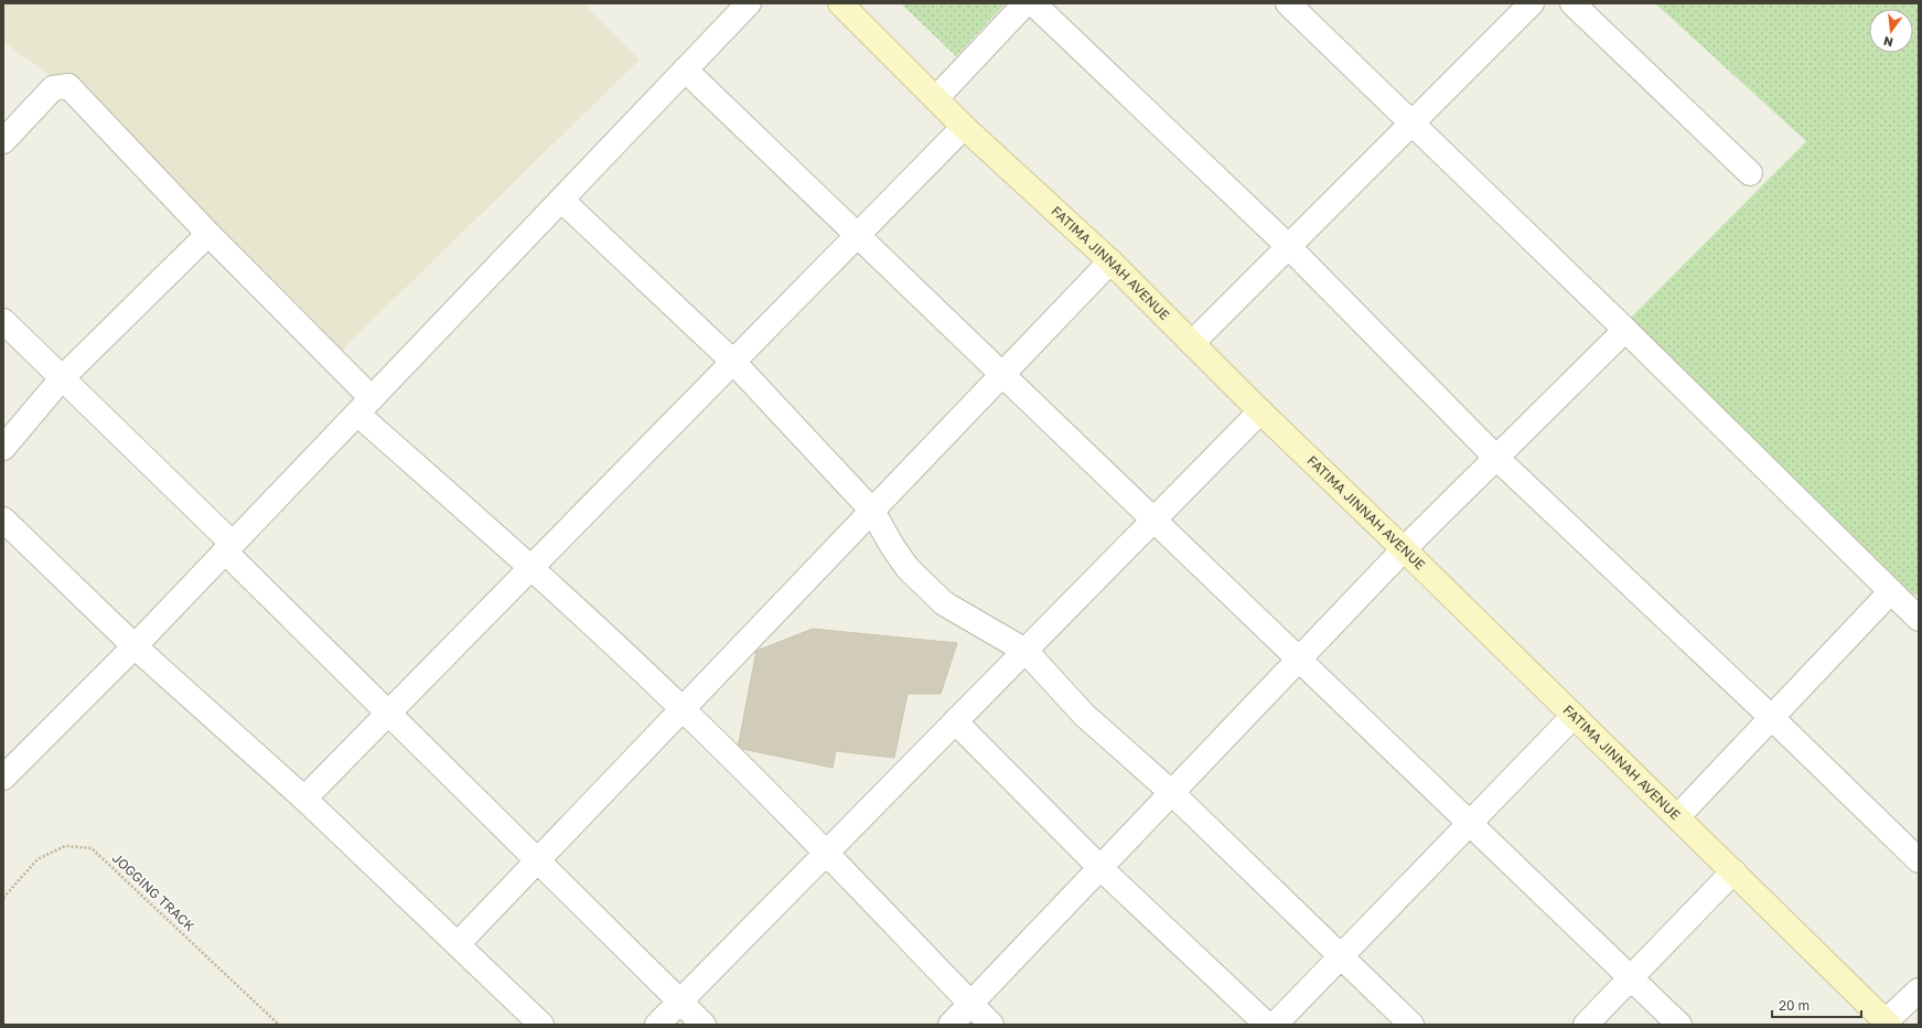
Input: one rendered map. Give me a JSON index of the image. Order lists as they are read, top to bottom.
{
  "streets": {
    "main road": ["FATIMA JINNAH AVENUE"],
    "path": ["JOGGING TRACK"]
  },
  "scale_bar": "20 m",
  "north": "bottom"
}
